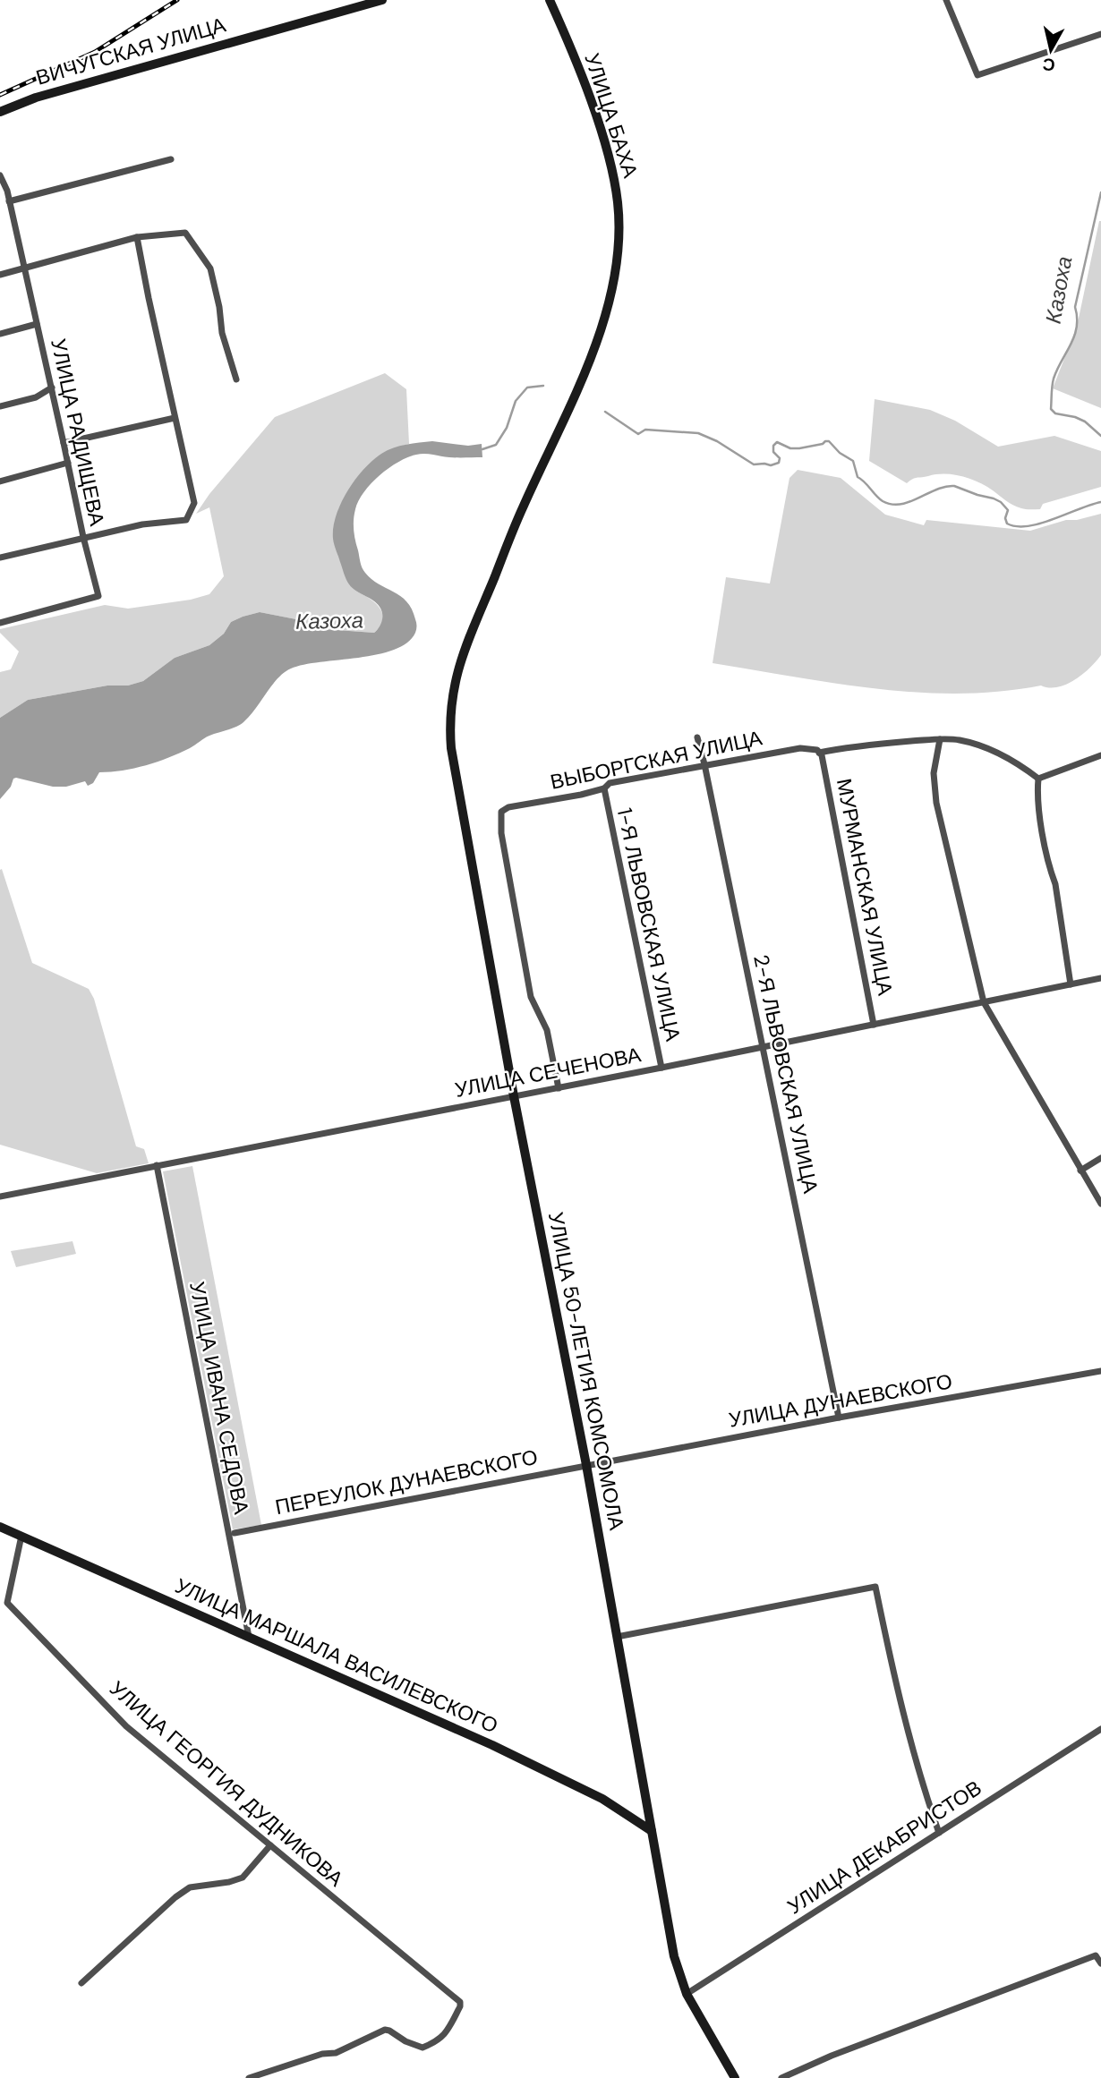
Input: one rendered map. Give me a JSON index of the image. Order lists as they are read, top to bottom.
{
  "streets": {
    "main road": [
      "ВИЧУГСКАЯ УЛИЦА",
      "УЛИЦА БАХА",
      "УЛИЦА 50-ЛЕТИЯ КОМСОМОЛА",
      "УЛИЦА МАРШАЛА ВАСИЛЕВСКОГО"
    ],
    "street": [
      "УЛИЦА РАДИЩЕВА",
      "ВЫБОРГСКАЯ УЛИЦА",
      "МУРМАНСКАЯ УЛИЦА",
      "1-Я ЛЬВОВСКАЯ УЛИЦА",
      "УЛИЦА СЕЧЕНОВА",
      "2-Я ЛЬВОВСКАЯ УЛИЦА",
      "УЛИЦА ИВАНА СЕДОВА",
      "УЛИЦА ДУНАЕВСКОГО",
      "ПЕРЕУЛОК ДУНАЕВСКОГО",
      "УЛИЦА ГЕОРГИЯ ДУДНИКОВА",
      "УЛИЦА ДЕКАБРИСТОВ"
    ]
  },
  "crossings": [
    ["УЛИЦА БАХА", "УЛИЦА 50-ЛЕТИЯ КОМСОМОЛА"],
    ["ВЫБОРГСКАЯ УЛИЦА", "МУРМАНСКАЯ УЛИЦА"],
    ["ВЫБОРГСКАЯ УЛИЦА", "1-Я ЛЬВОВСКАЯ УЛИЦА"],
    ["ВЫБОРГСКАЯ УЛИЦА", "УЛИЦА СЕЧЕНОВА"],
    ["ВЫБОРГСКАЯ УЛИЦА", "2-Я ЛЬВОВСКАЯ УЛИЦА"],
    ["МУРМАНСКАЯ УЛИЦА", "УЛИЦА СЕЧЕНОВА"],
    ["1-Я ЛЬВОВСКАЯ УЛИЦА", "УЛИЦА СЕЧЕНОВА"],
    ["УЛИЦА СЕЧЕНОВА", "2-Я ЛЬВОВСКАЯ УЛИЦА"],
    ["УЛИЦА СЕЧЕНОВА", "УЛИЦА 50-ЛЕТИЯ КОМСОМОЛА"],
    ["УЛИЦА СЕЧЕНОВА", "УЛИЦА ИВАНА СЕДОВА"],
    ["2-Я ЛЬВОВСКАЯ УЛИЦА", "УЛИЦА ДУНАЕВСКОГО"],
    ["УЛИЦА 50-ЛЕТИЯ КОМСОМОЛА", "УЛИЦА ДУНАЕВСКОГО"],
    ["УЛИЦА 50-ЛЕТИЯ КОМСОМОЛА", "ПЕРЕУЛОК ДУНАЕВСКОГО"],
    ["УЛИЦА 50-ЛЕТИЯ КОМСОМОЛА", "УЛИЦА МАРШАЛА ВАСИЛЕВСКОГО"],
    ["УЛИЦА 50-ЛЕТИЯ КОМСОМОЛА", "УЛИЦА ДЕКАБРИСТОВ"],
    ["УЛИЦА ИВАНА СЕДОВА", "УЛИЦА МАРШАЛА ВАСИЛЕВСКОГО"],
    ["УЛИЦА ДУНАЕВСКОГО", "ПЕРЕУЛОК ДУНАЕВСКОГО"],
    ["УЛИЦА МАРШАЛА ВАСИЛЕВСКОГО", "УЛИЦА ГЕОРГИЯ ДУДНИКОВА"]
  ],
  "water": ["Казоха"],
  "north": "bottom"
}
